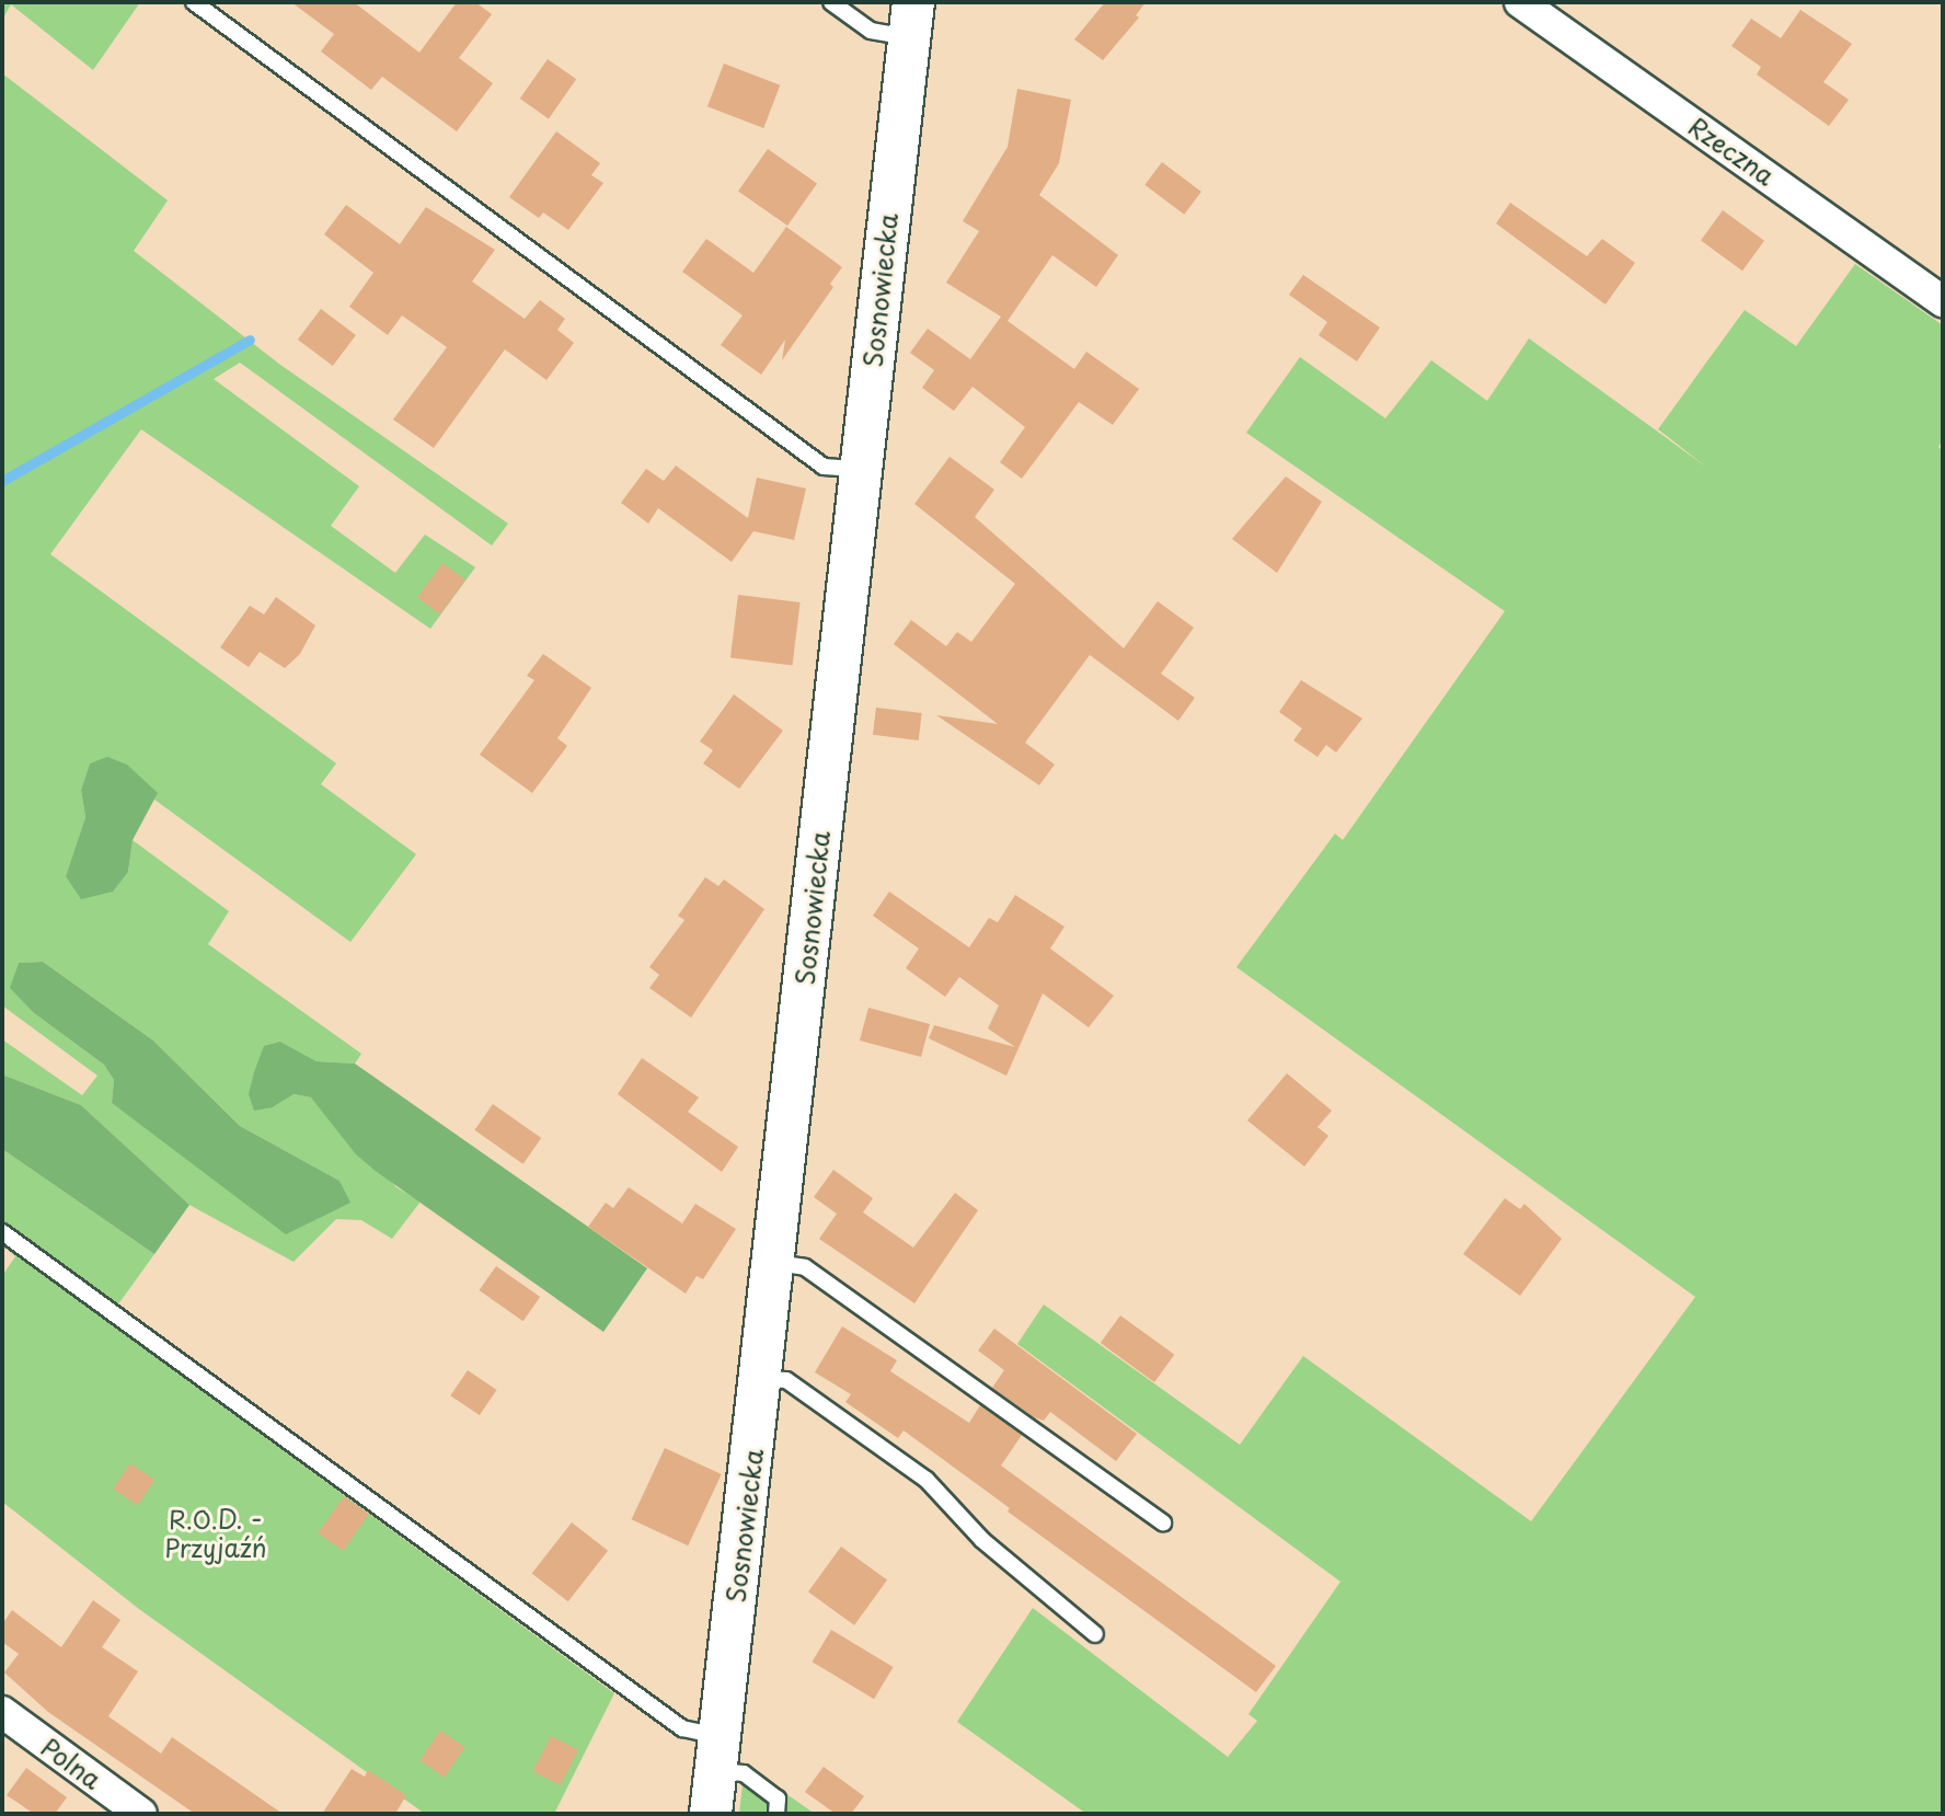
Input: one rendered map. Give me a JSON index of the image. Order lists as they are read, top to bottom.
{
  "streets": {
    "street": ["Rzeczna", "Sosnowiecka", "Polna"]
  },
  "parks": ["R.O.D. - Przyjaźń"]
}
